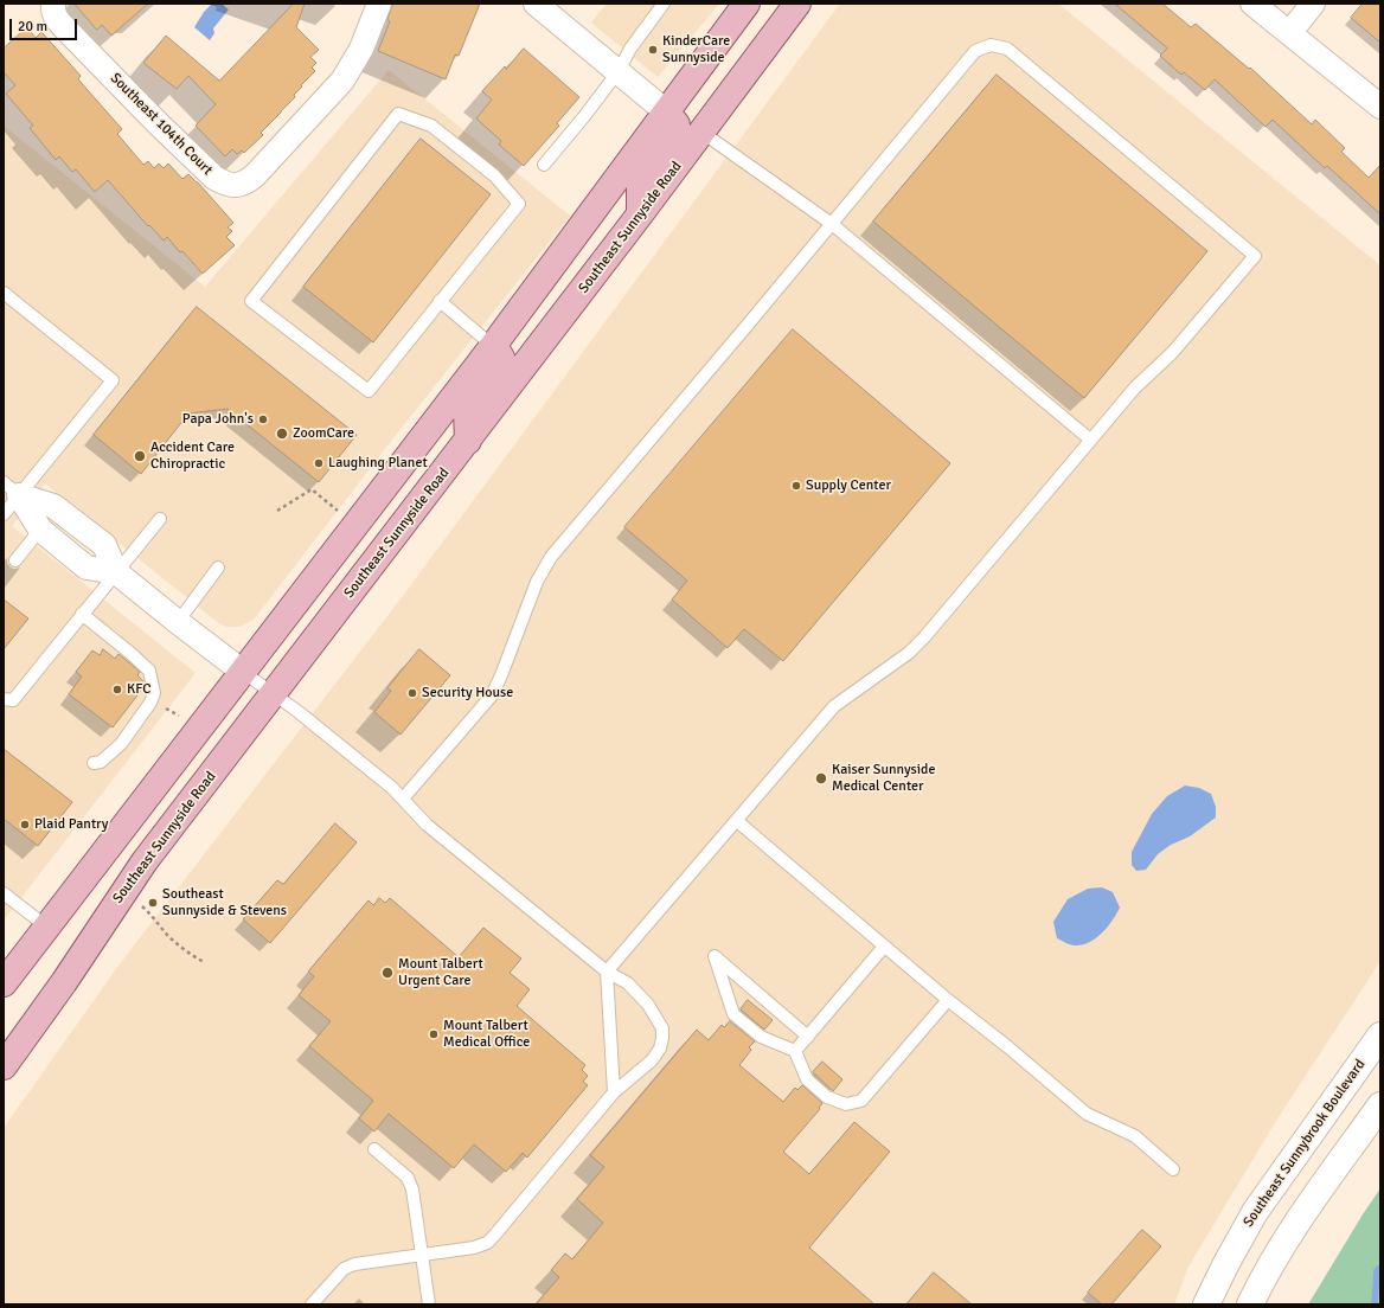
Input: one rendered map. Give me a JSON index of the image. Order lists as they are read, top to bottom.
{
  "streets": {
    "main road": ["Southeast Sunnyside Road", "Southeast Sunnybrook Boulevard"],
    "street": ["Southeast 104th Court"]
  },
  "places": [
    "KinderCare Sunnyside",
    "Papa John's",
    "ZoomCare",
    "Accident Care Chiropractic",
    "Laughing Planet",
    "Supply Center",
    "KFC",
    "Security House",
    "Kaiser Sunnyside Medical Center",
    "Plaid Pantry",
    "Southeast Sunnyside & Stevens",
    "Mount Talbert Urgent Care",
    "Mount Talbert Medical Office"
  ],
  "scale_bar": "20 m"
}
